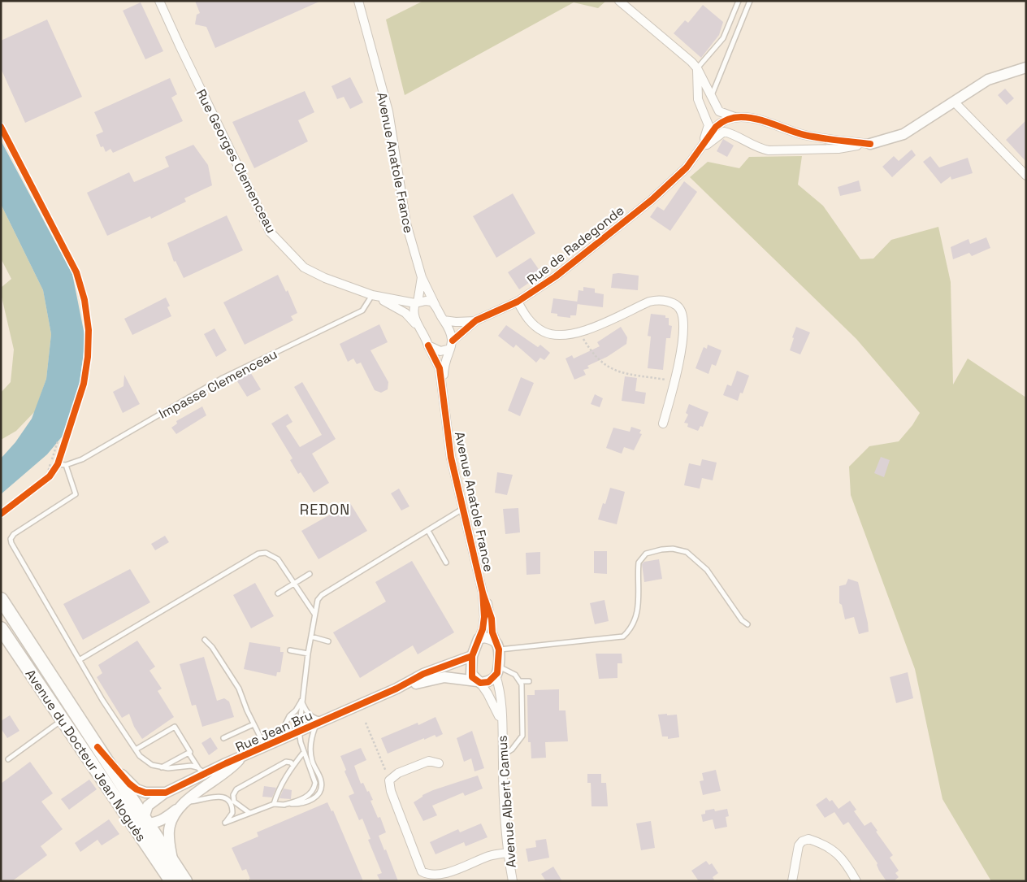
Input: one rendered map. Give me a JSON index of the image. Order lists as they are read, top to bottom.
{
  "streets": {
    "main road": ["Avenue du Docteur Jean Noguès"],
    "street": [
      "Rue Georges Clemenceau",
      "Avenue Anatole France",
      "Rue de Radegonde",
      "Rue Jean Bru",
      "Avenue Albert Camus"
    ],
    "lane": ["Impasse Clemenceau"]
  },
  "crossings": [
    ["Rue Georges Clemenceau", "Avenue Anatole France"],
    ["Rue Georges Clemenceau", "Impasse Clemenceau"],
    ["Avenue Anatole France", "Rue de Radegonde"],
    ["Rue Jean Bru", "Avenue du Docteur Jean Noguès"],
    ["Rue Jean Bru", "Avenue Albert Camus"]
  ],
  "districts": ["REDON"]
}
